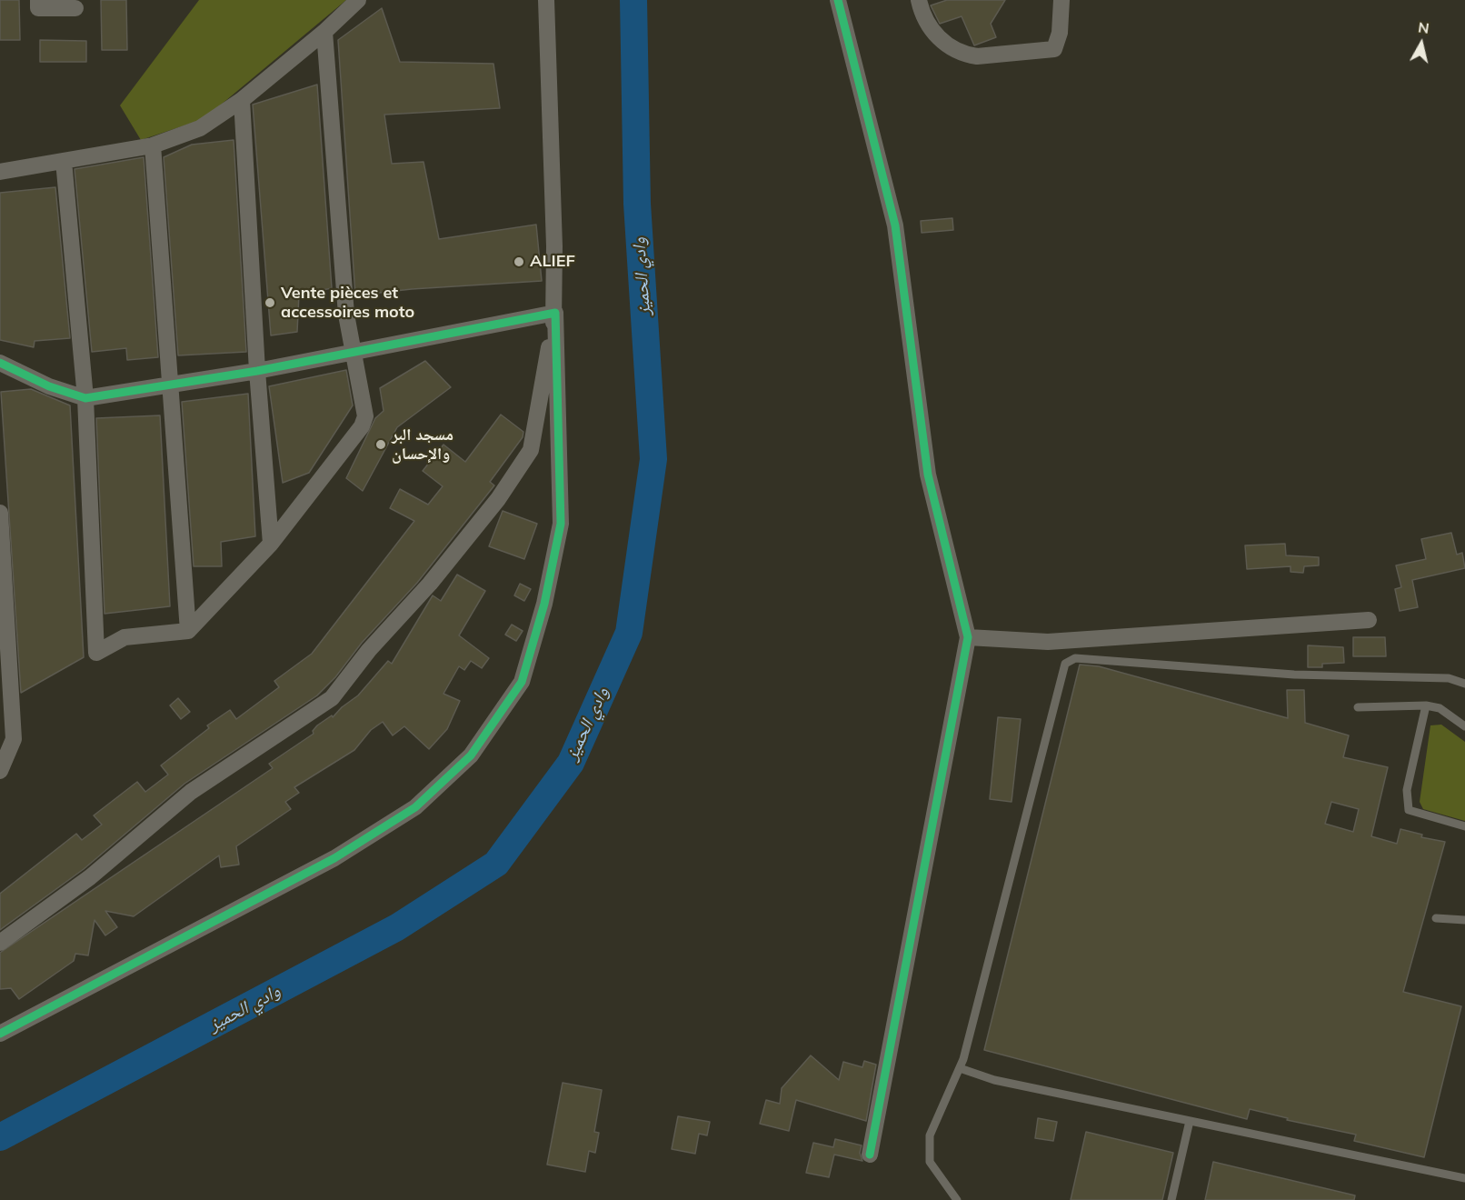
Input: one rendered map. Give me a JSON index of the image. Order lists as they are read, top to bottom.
{
  "water": ["وادي الحميز"],
  "places": ["ALIEF", "Vente pièces et accessoires moto", "مسجد البر والإحسان"],
  "north": "top"
}
